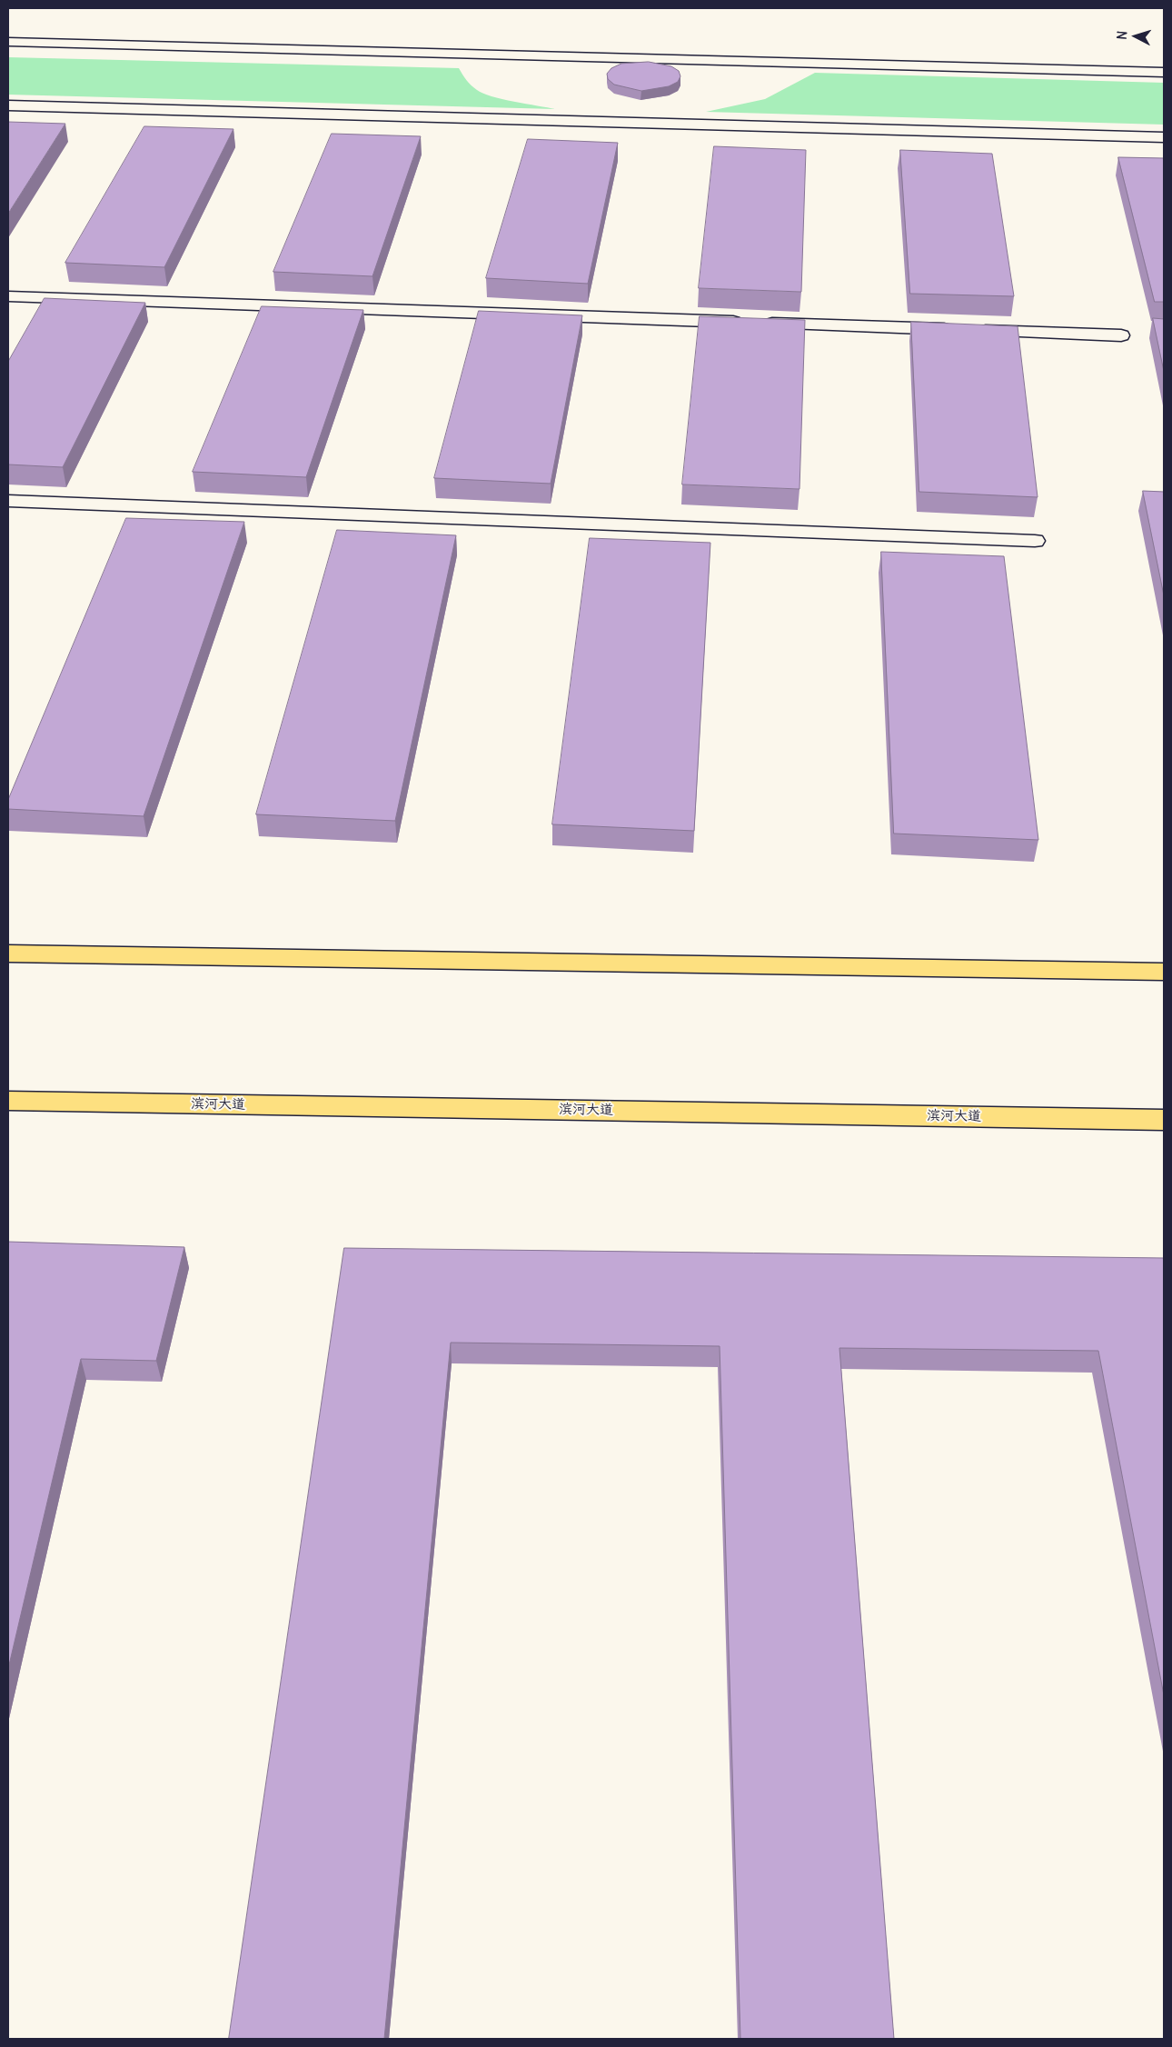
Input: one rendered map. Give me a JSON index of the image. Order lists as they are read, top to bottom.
{
  "streets": {
    "main road": ["滨河大道"]
  },
  "north": "left"
}
